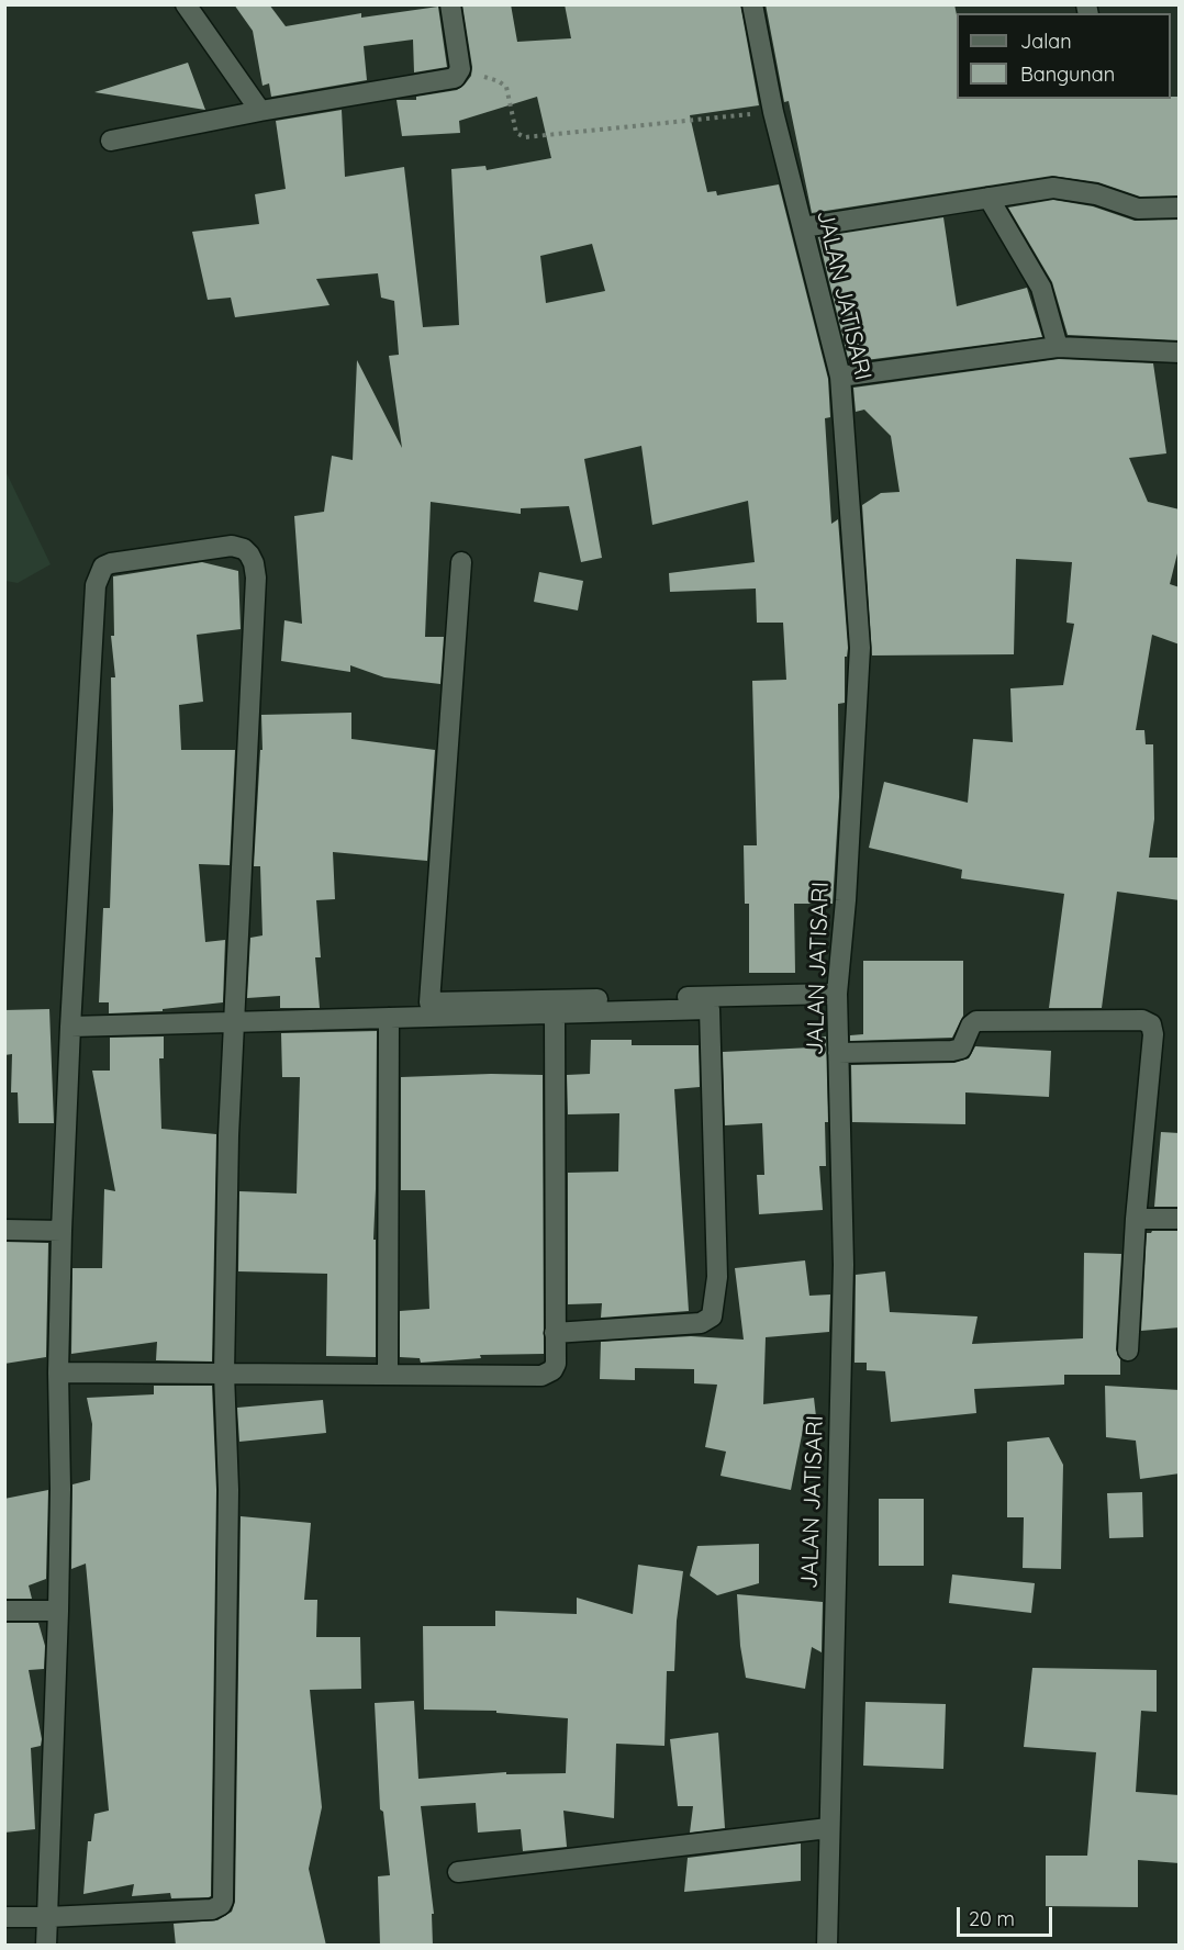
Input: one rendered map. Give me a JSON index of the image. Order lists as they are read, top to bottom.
{
  "streets": {
    "street": ["JALAN JATISARI"]
  },
  "legend": ["Jalan", "Bangunan"],
  "scale_bar": "20 m"
}
